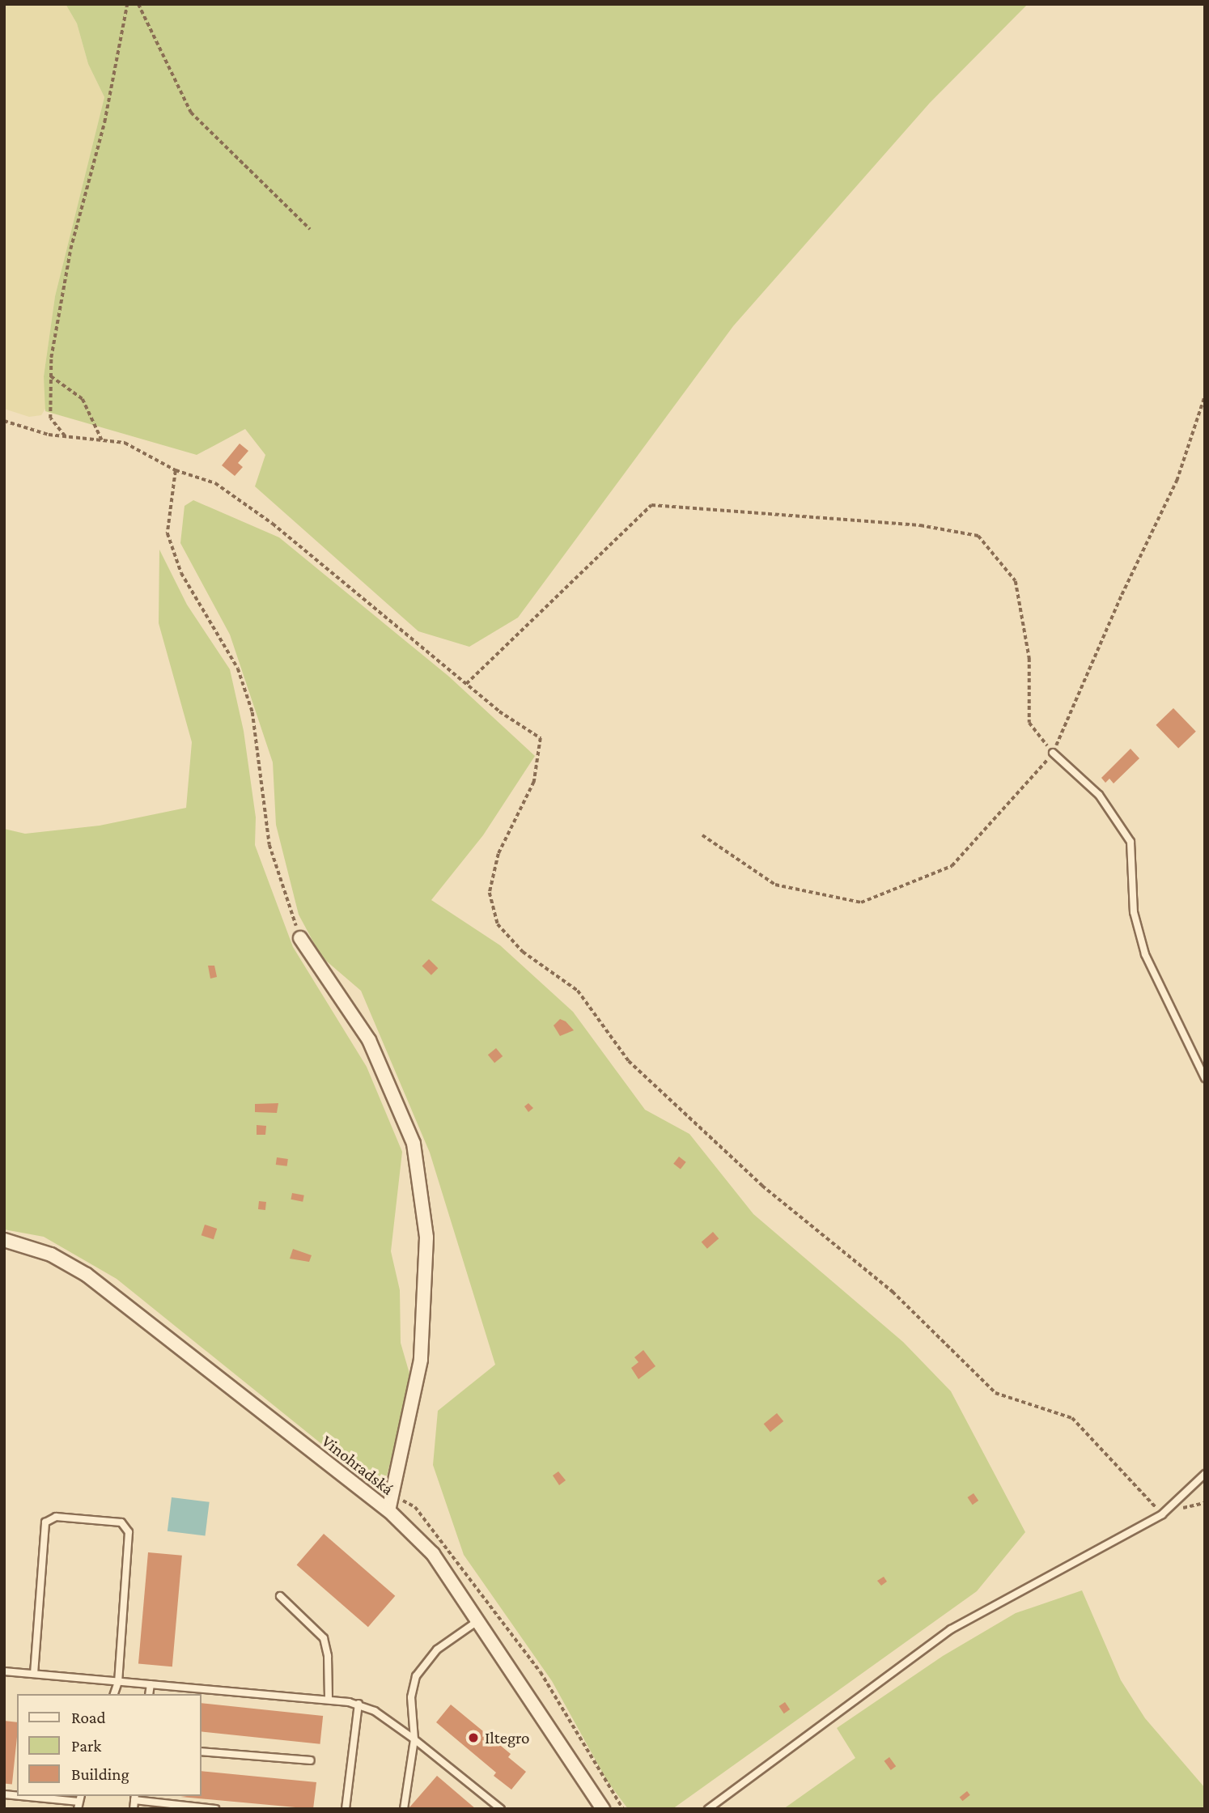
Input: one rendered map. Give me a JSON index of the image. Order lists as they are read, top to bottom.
{
  "streets": {
    "street": ["Vinohradská"]
  },
  "places": ["Iltegro"],
  "legend": ["Road", "Park", "Building"]
}
